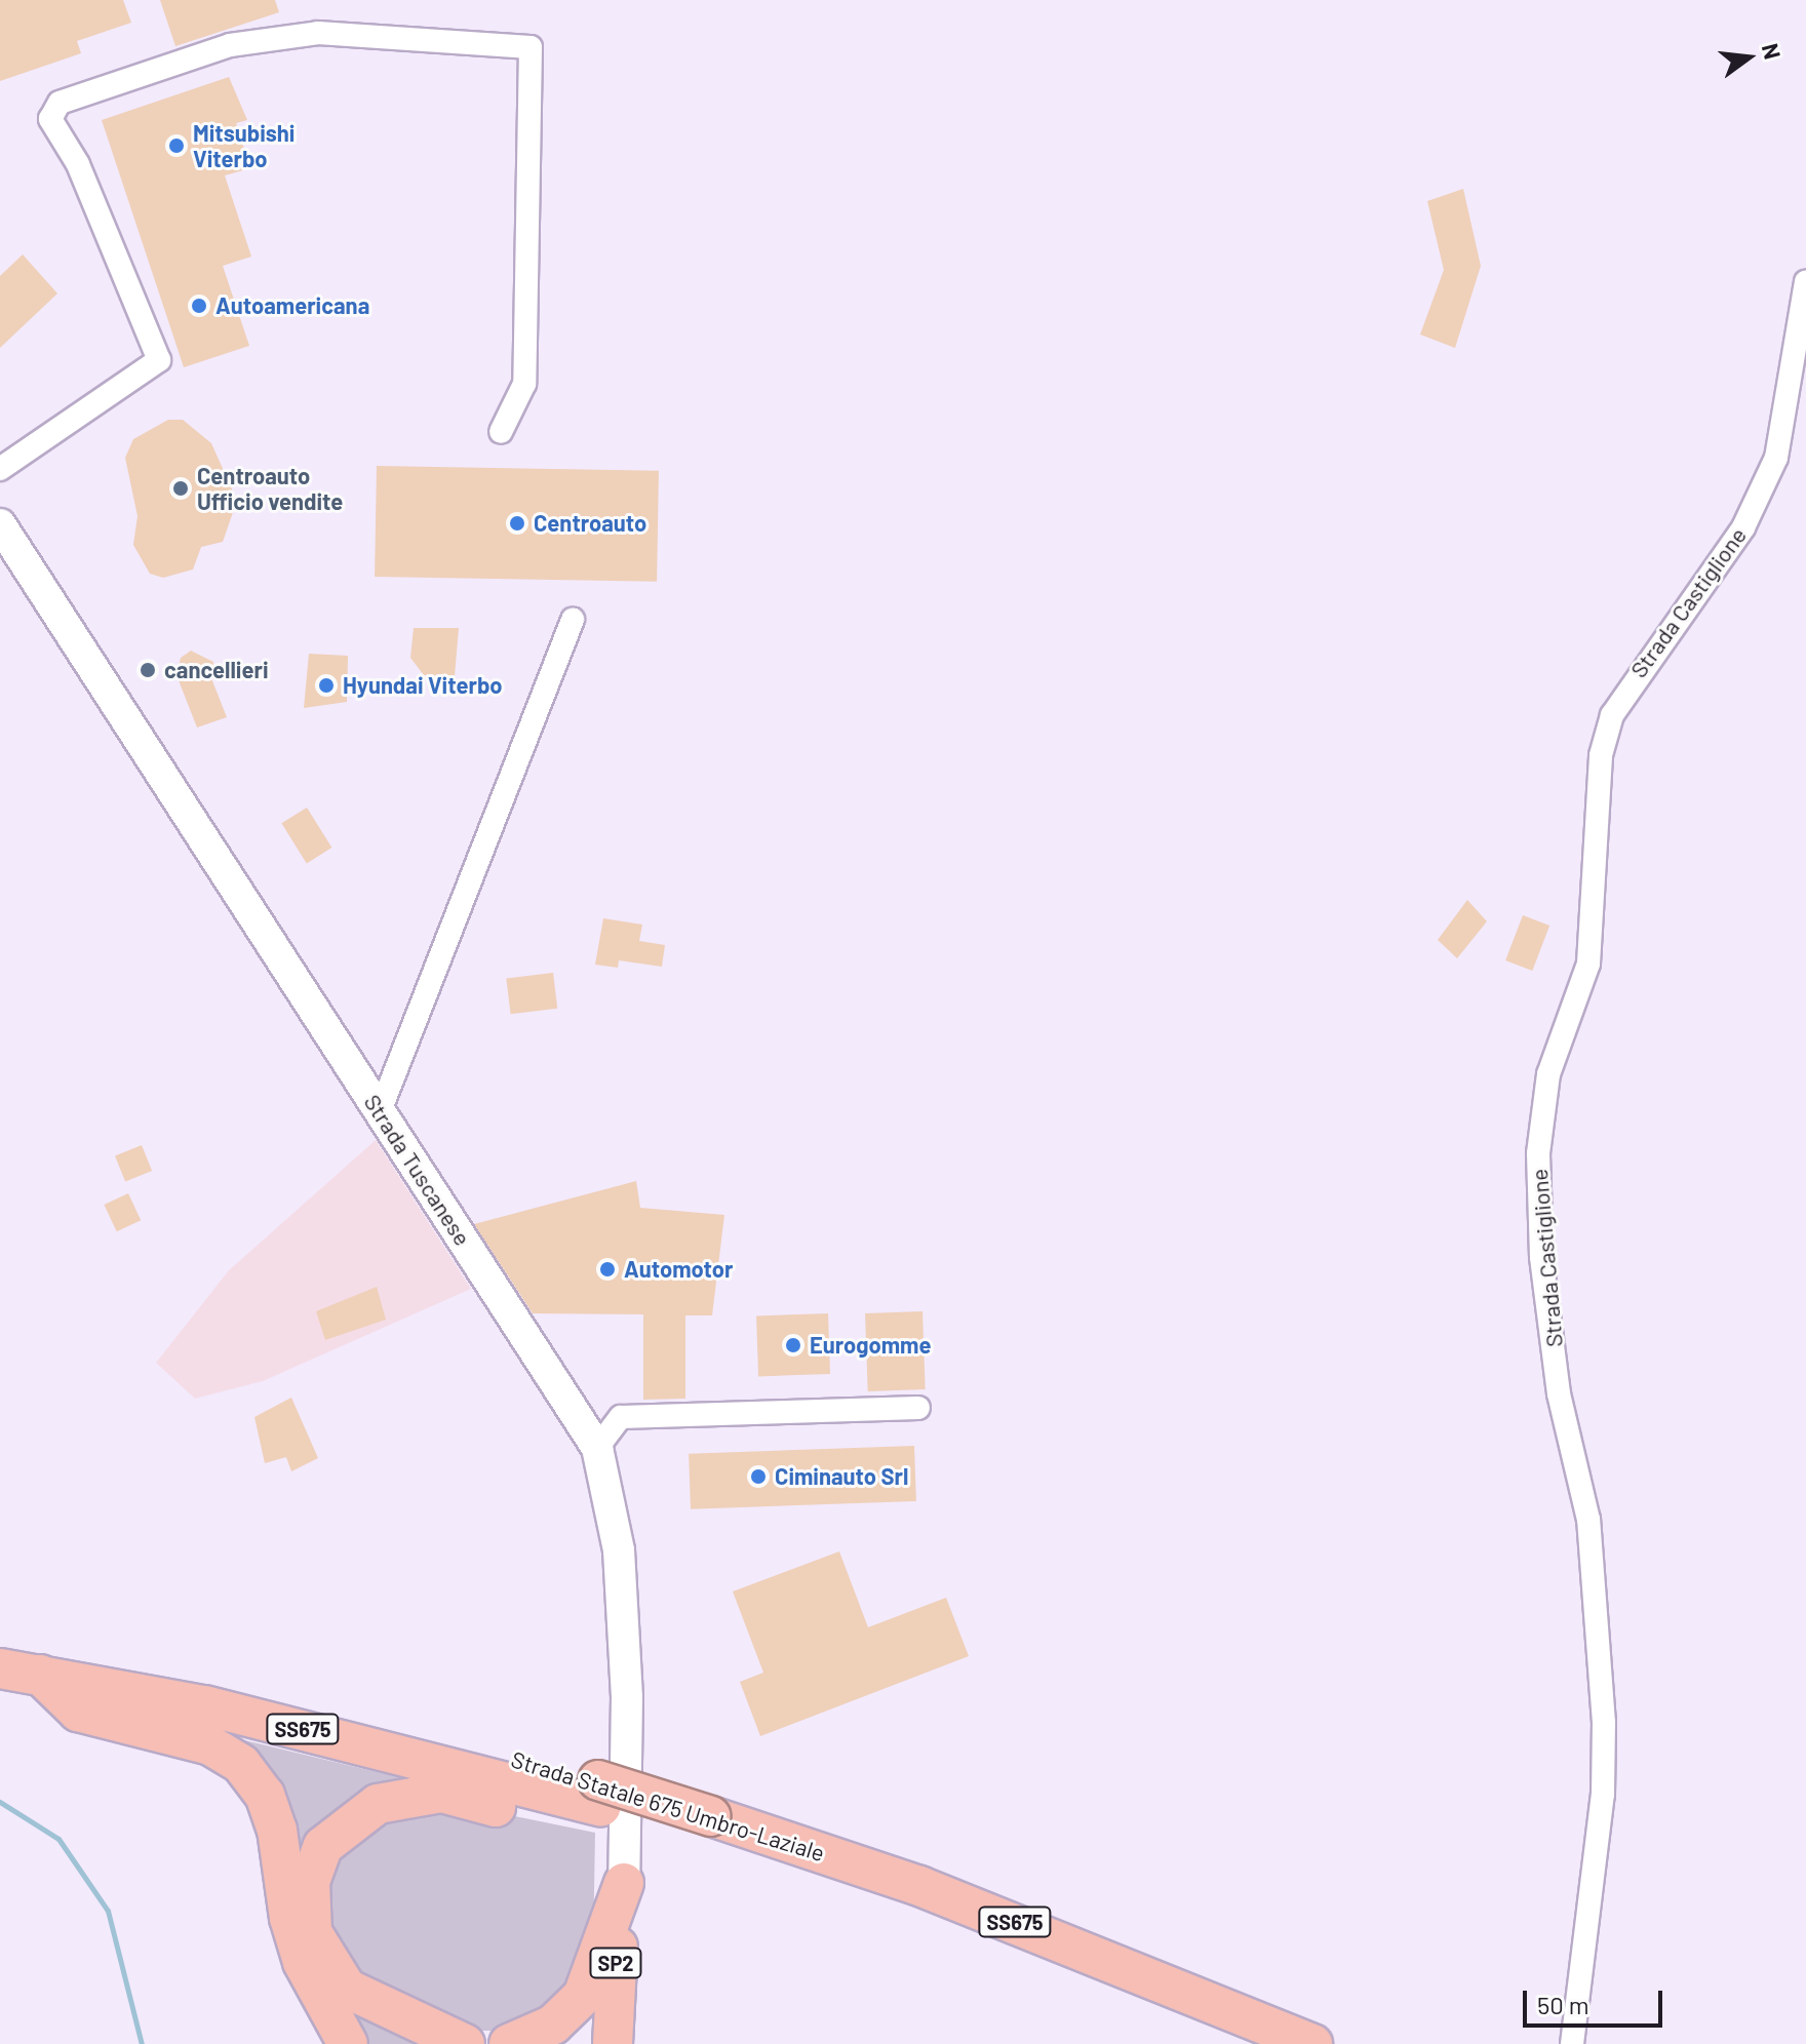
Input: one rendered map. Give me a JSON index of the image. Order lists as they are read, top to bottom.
{
  "streets": {
    "highway": [
      "Strada Tuscanese",
      "SS675",
      "Strada Statale 675 Umbro-Laziale",
      "SP2"
    ],
    "street": ["Strada Castiglione"]
  },
  "places": [
    "Mitsubishi Viterbo",
    "Autoamericana",
    "Centroauto Ufficio vendite",
    "Centroauto",
    "cancellieri",
    "Hyundai Viterbo",
    "Automotor",
    "Eurogomme",
    "Ciminauto Srl"
  ],
  "scale_bar": "50 m",
  "north": "right"
}
